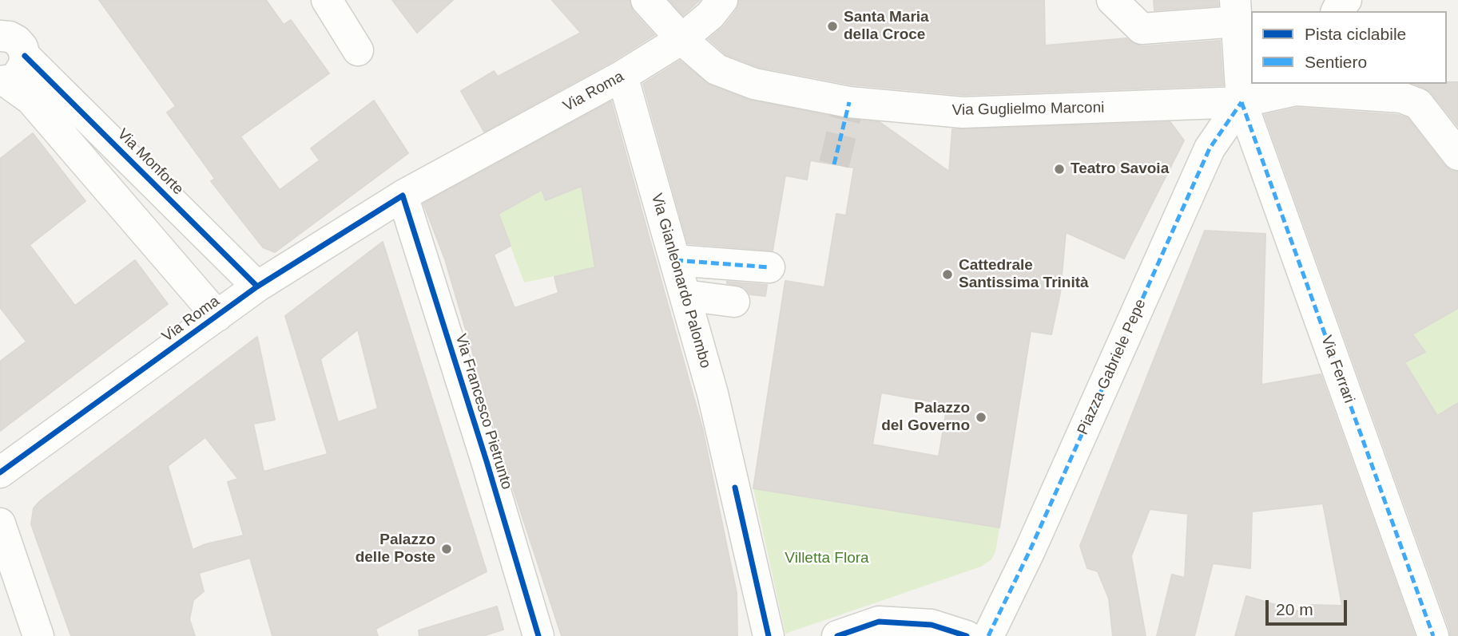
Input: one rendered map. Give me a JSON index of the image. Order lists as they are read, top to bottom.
{
  "streets": {
    "street": [
      "Via Roma",
      "Via Guglielmo Marconi",
      "Via Monforte",
      "Via Gianleonardo Palombo",
      "Piazza Gabriele Pepe",
      "Via Ferrari",
      "Via Francesco Pietrunto"
    ]
  },
  "crossings": [
    ["Via Roma", "Via Guglielmo Marconi"],
    ["Via Roma", "Via Monforte"],
    ["Via Roma", "Via Gianleonardo Palombo"],
    ["Via Roma", "Via Francesco Pietrunto"],
    ["Via Guglielmo Marconi", "Piazza Gabriele Pepe"],
    ["Via Guglielmo Marconi", "Via Ferrari"],
    ["Piazza Gabriele Pepe", "Via Ferrari"]
  ],
  "parks": ["Villetta Flora"],
  "places": [
    "Santa Maria della Croce",
    "Teatro Savoia",
    "Cattedrale Santissima Trinità",
    "Palazzo del Governo",
    "Palazzo delle Poste"
  ],
  "legend": ["Pista ciclabile", "Sentiero"],
  "scale_bar": "20 m"
}
